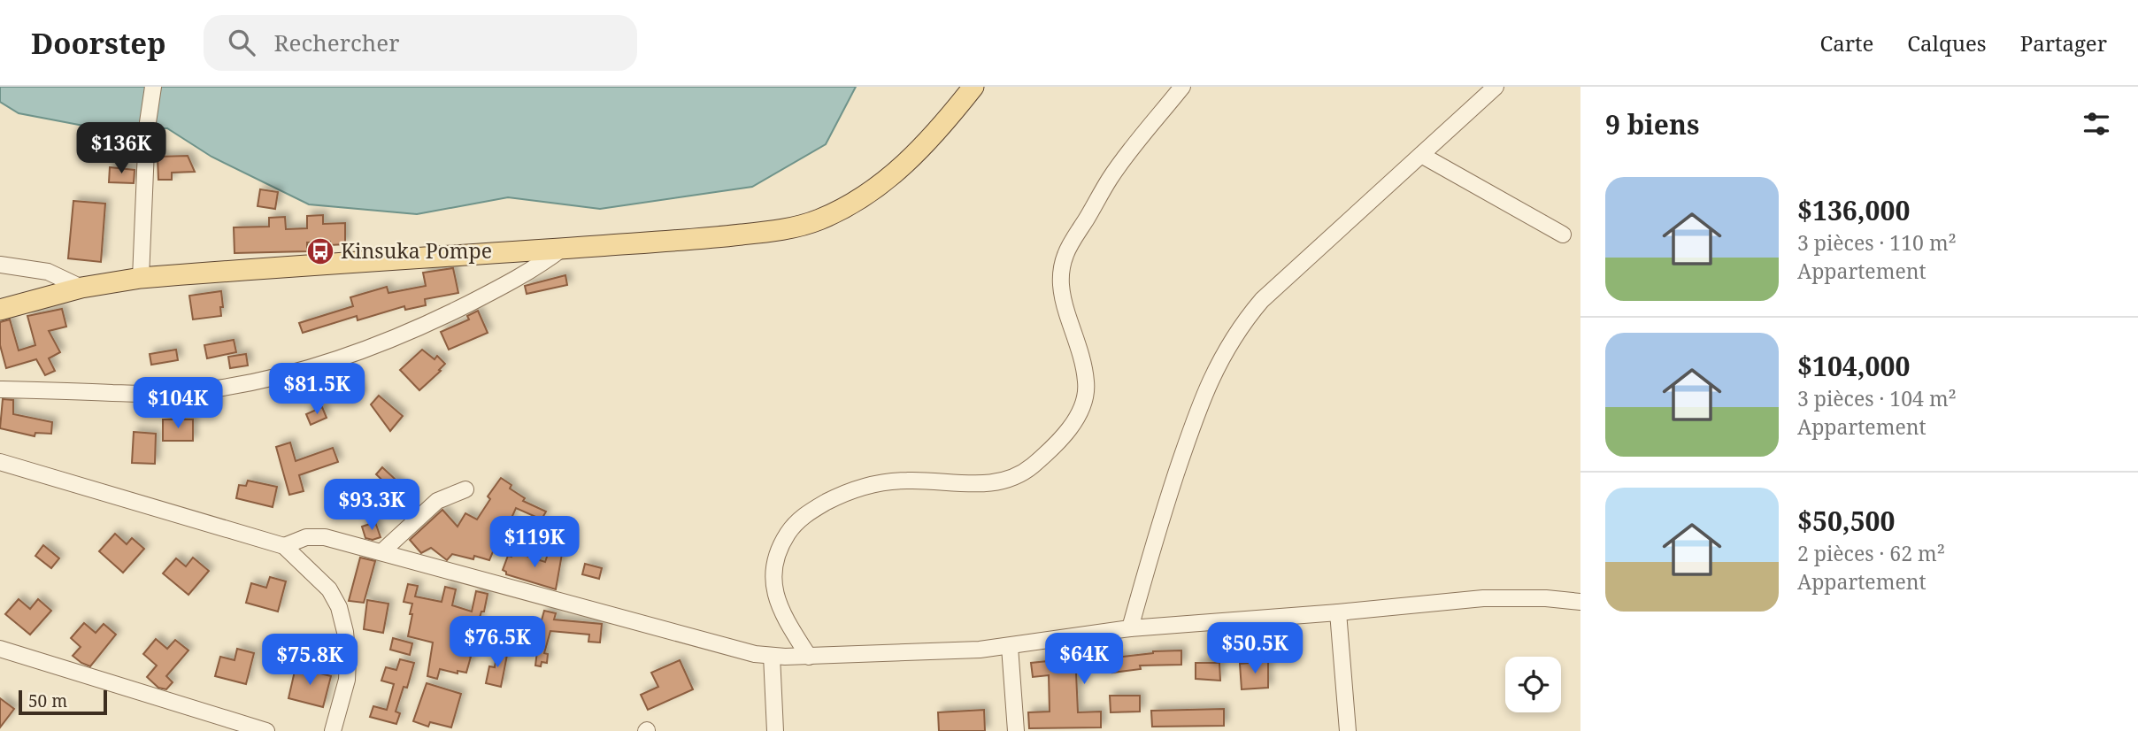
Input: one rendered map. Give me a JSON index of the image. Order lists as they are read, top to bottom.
{
  "places": {
    "bus stop": ["Kinsuka Pompe"]
  },
  "scale_bar": "50 m",
  "page": {
    "header": "Doorstep",
    "search": "Rechercher",
    "nav": ["Carte", "Calques", "Partager"],
    "heading": "9 biens",
    "price": [
      "$136K",
      "$81.5K",
      "$104K",
      "$93.3K",
      "$119K",
      "$76.5K",
      "$50.5K",
      "$64K",
      "$75.8K"
    ],
    "list": [
      {
        "name": "$136,000",
        "note": "3 pièces · 110 m² · Appartement"
      },
      {
        "name": "$104,000",
        "note": "3 pièces · 104 m² · Appartement"
      },
      {
        "name": "$50,500",
        "note": "2 pièces · 62 m² · Appartement"
      }
    ],
    "scale": "50 m"
  }
}
